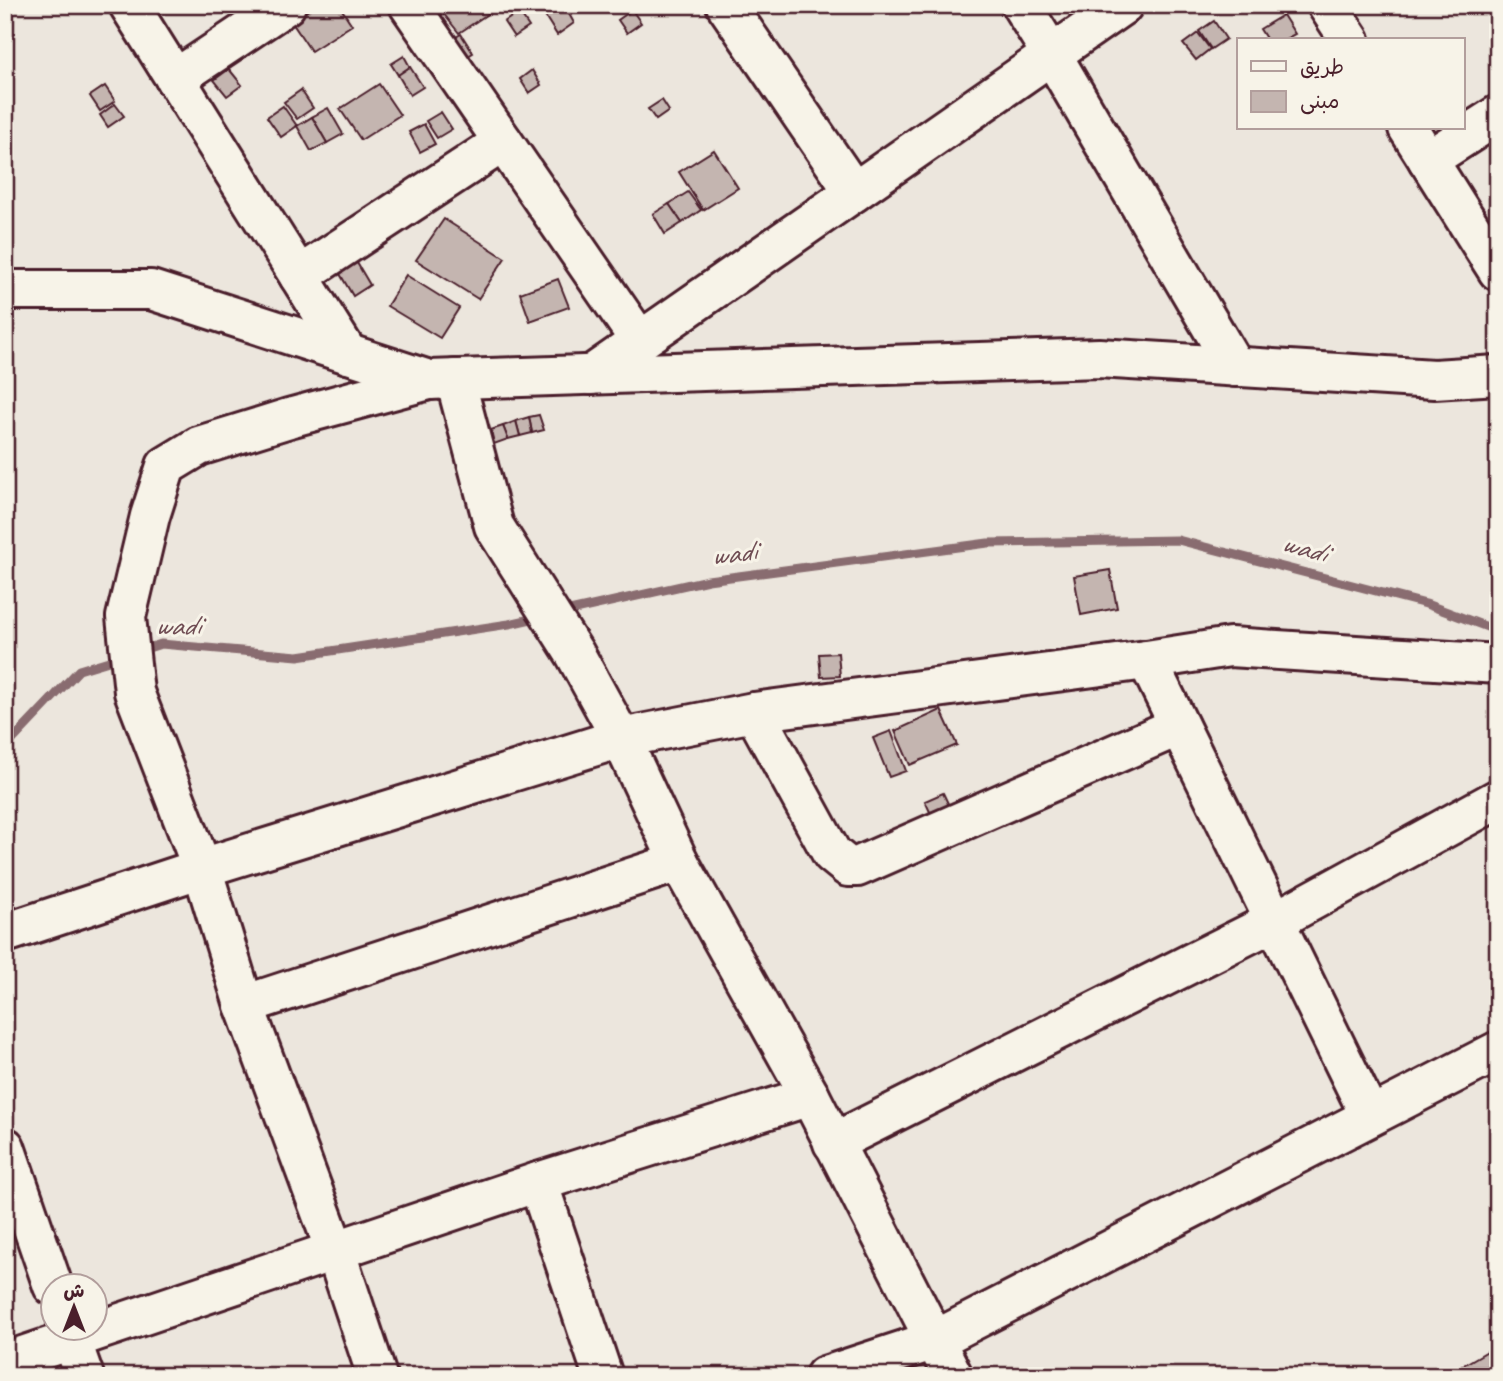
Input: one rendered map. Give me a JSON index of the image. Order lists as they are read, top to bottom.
{
  "water": ["wadi"],
  "legend": ["طريق", "مبنى"],
  "north": "top"
}
